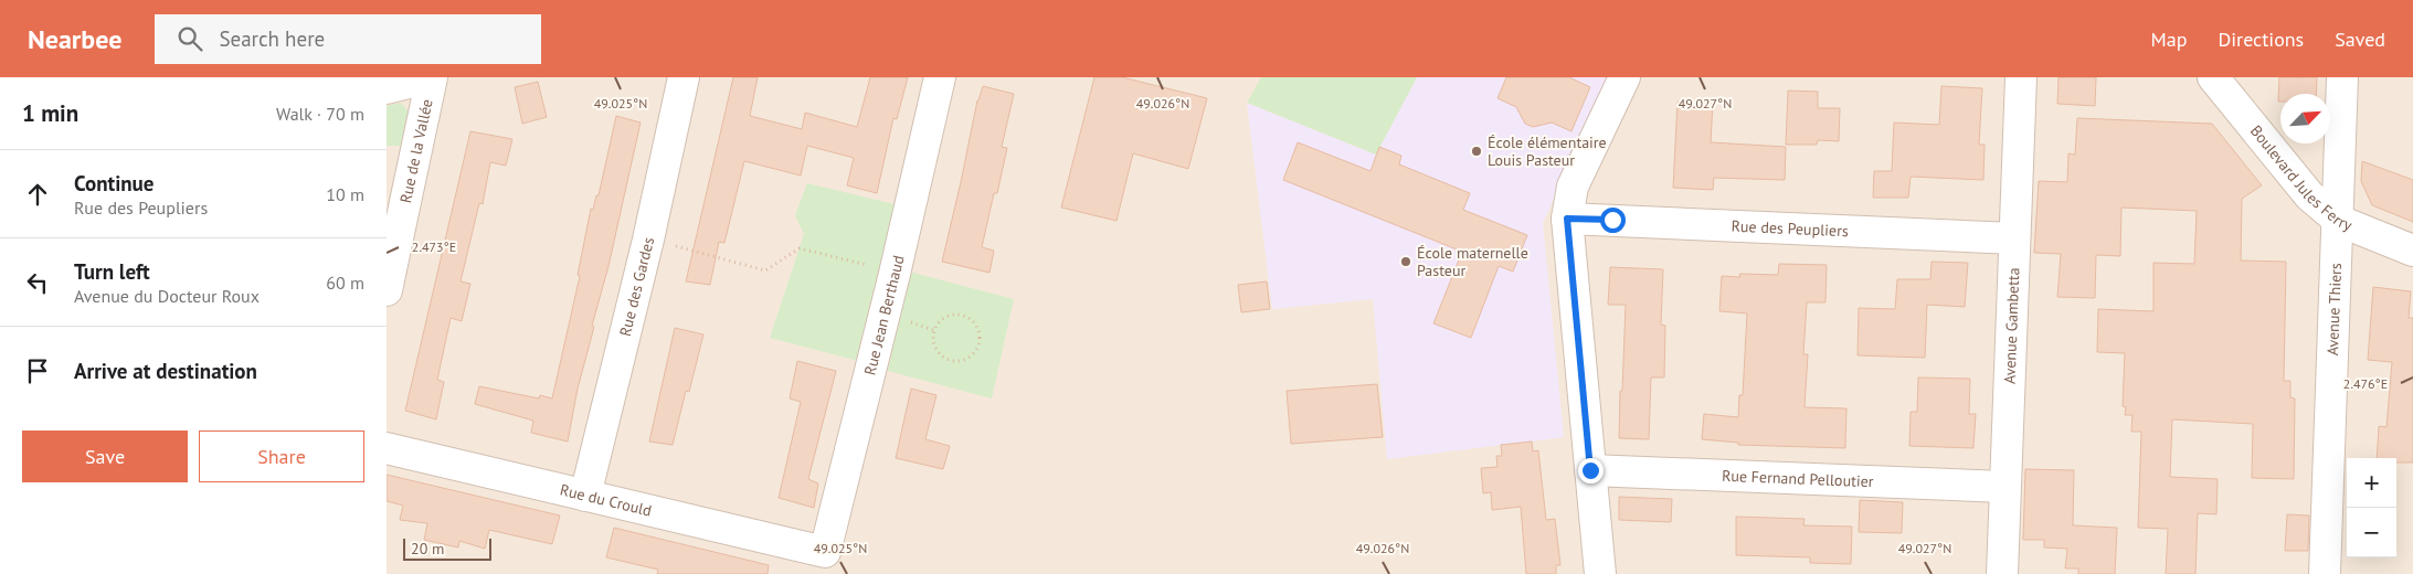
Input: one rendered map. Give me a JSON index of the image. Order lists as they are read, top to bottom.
{
  "streets": {
    "street": [
      "Rue de la Vallée",
      "Boulevard Jules Ferry",
      "Rue des Peupliers",
      "Rue des Gardes",
      "Avenue Thiers",
      "Rue Jean Berthaud",
      "Avenue Gambetta",
      "Rue Fernand Pelloutier",
      "Rue du Crould"
    ]
  },
  "crossings": [
    ["Boulevard Jules Ferry", "Avenue Thiers"],
    ["Rue des Peupliers", "Avenue Gambetta"],
    ["Rue des Gardes", "Rue du Crould"],
    ["Rue Jean Berthaud", "Rue du Crould"],
    ["Avenue Gambetta", "Rue Fernand Pelloutier"]
  ],
  "places": ["École élémentaire Louis Pasteur", "École maternelle Pasteur"],
  "scale_bar": "20 m",
  "north": "top right",
  "page": {
    "header": "Nearbee",
    "search": "Search here",
    "nav": ["Map", "Directions", "Saved"],
    "heading": ["1 min", "Walk · 70 m"],
    "list": [
      ["Continue", "Rue des Peupliers", "10 m"],
      ["Turn left", "Avenue du Docteur Roux", "60 m"],
      "Arrive at destination"
    ],
    "buttons": ["Save", "Share"],
    "map_buttons": ["+", "−"],
    "scale": "20 m"
  },
  "coordinates": [
    "49.025°N",
    "49.026°N",
    "49.027°N",
    "2.473°E",
    "2.476°E"
  ]
}
